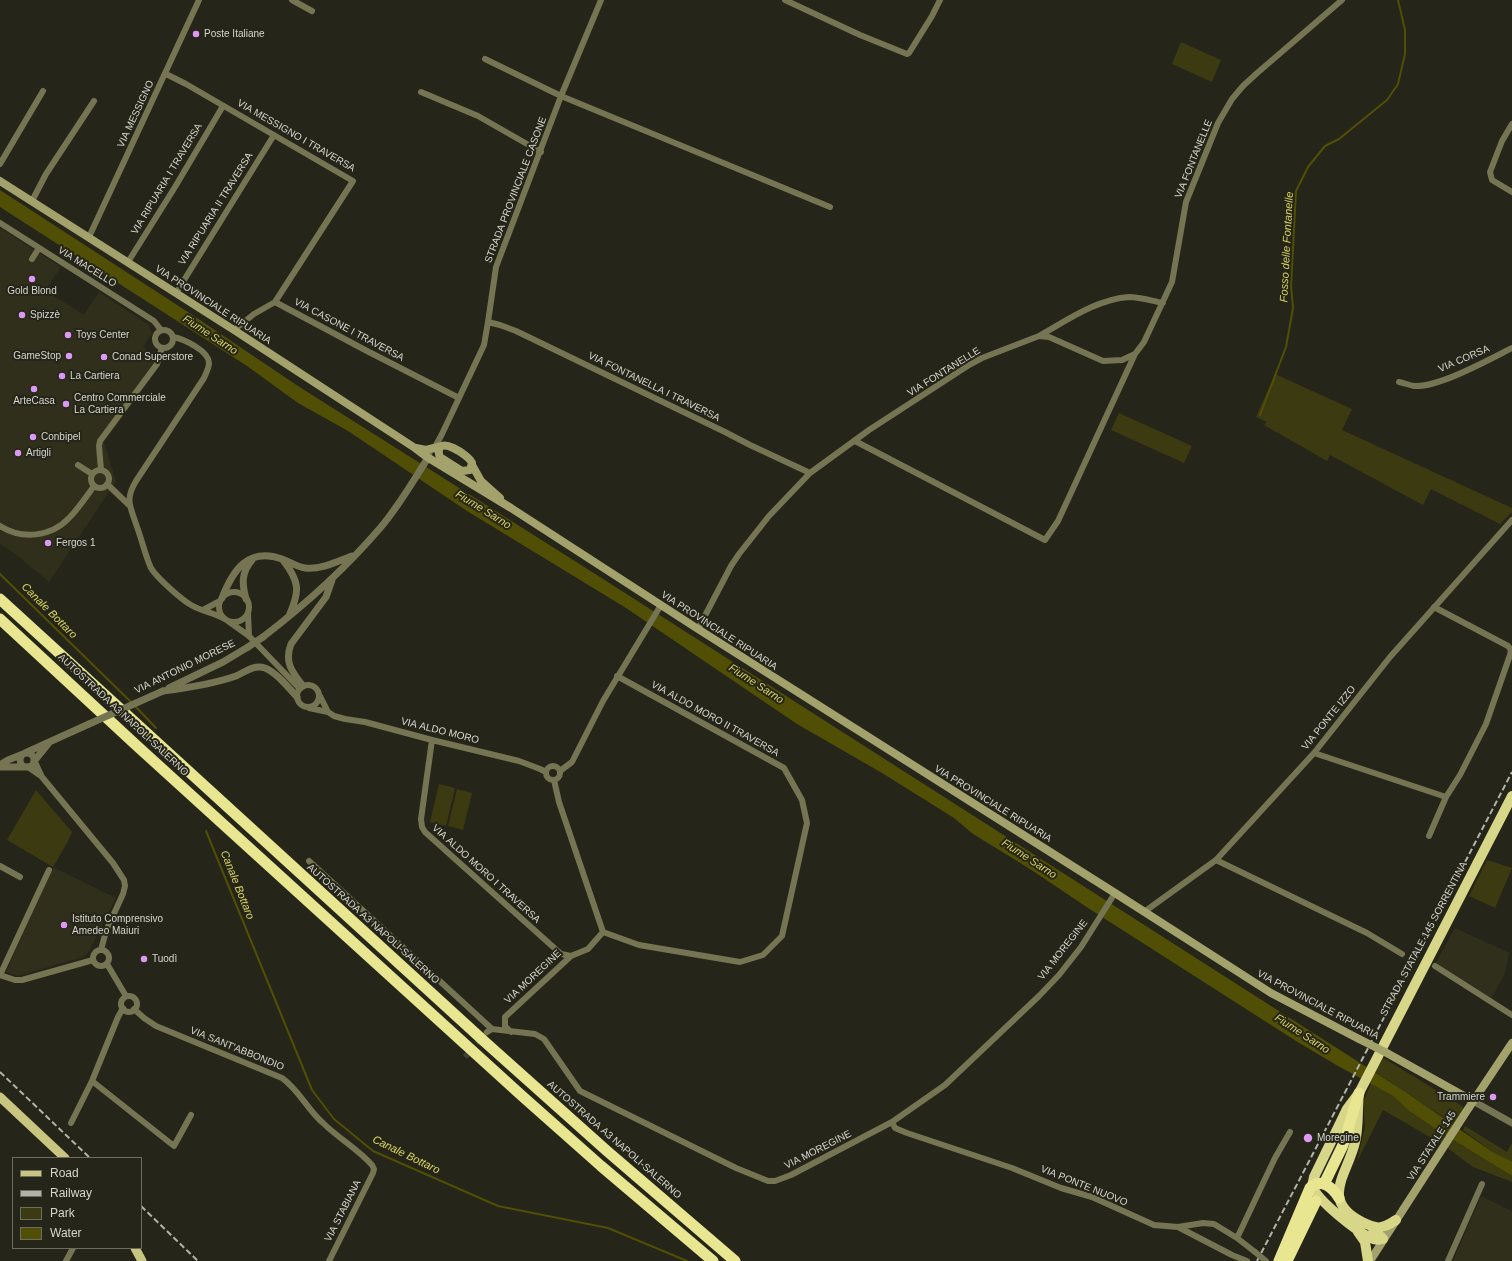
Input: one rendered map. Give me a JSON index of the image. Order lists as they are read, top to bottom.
{
  "streets": {
    "highway": ["AUTOSTRADA A3 NAPOLI-SALERNO", "STRADA STATALE 145 SORRENTINA"],
    "main road": ["VIA PROVINCIALE RIPUARIA", "VIA STATALE 145"],
    "street": [
      "VIA MESSIGNO",
      "VIA MESSIGNO I TRAVERSA",
      "VIA FONTANELLE",
      "VIA RIPUARIA I TRAVERSA",
      "STRADA PROVINCIALE CASONE",
      "VIA RIPUARIA II TRAVERSA",
      "VIA MACELLO",
      "VIA CASONE I TRAVERSA",
      "VIA CORSA",
      "VIA FONTANELLA I TRAVERSA",
      "VIA ANTONIO MORESE",
      "VIA PONTE IZZO",
      "VIA ALDO MORO II TRAVERSA",
      "VIA ALDO MORO",
      "VIA ALDO MORO I TRAVERSA",
      "VIA MOREGINE",
      "VIA SANT'ABBONDIO",
      "VIA PONTE NUOVO",
      "VIA STABIANA"
    ]
  },
  "crossings": [
    ["VIA MESSIGNO", "VIA MESSIGNO I TRAVERSA"],
    ["VIA MESSIGNO", "VIA PROVINCIALE RIPUARIA"],
    ["VIA MESSIGNO I TRAVERSA", "VIA RIPUARIA I TRAVERSA"],
    ["VIA MESSIGNO I TRAVERSA", "VIA RIPUARIA II TRAVERSA"],
    ["VIA MESSIGNO I TRAVERSA", "VIA CASONE I TRAVERSA"],
    ["VIA FONTANELLE", "VIA PROVINCIALE RIPUARIA"],
    ["VIA FONTANELLE", "VIA FONTANELLA I TRAVERSA"],
    ["VIA RIPUARIA I TRAVERSA", "VIA PROVINCIALE RIPUARIA"],
    ["STRADA PROVINCIALE CASONE", "VIA PROVINCIALE RIPUARIA"],
    ["STRADA PROVINCIALE CASONE", "VIA CASONE I TRAVERSA"],
    ["STRADA PROVINCIALE CASONE", "VIA FONTANELLA I TRAVERSA"],
    ["STRADA PROVINCIALE CASONE", "VIA ANTONIO MORESE"],
    ["VIA RIPUARIA II TRAVERSA", "VIA PROVINCIALE RIPUARIA"],
    ["VIA PROVINCIALE RIPUARIA", "VIA ANTONIO MORESE"],
    ["VIA PROVINCIALE RIPUARIA", "VIA PONTE IZZO"],
    ["VIA PROVINCIALE RIPUARIA", "VIA MOREGINE"],
    ["VIA PROVINCIALE RIPUARIA", "VIA STATALE 145"],
    ["VIA ALDO MORO", "VIA ALDO MORO I TRAVERSA"],
    ["VIA ALDO MORO I TRAVERSA", "VIA MOREGINE"],
    ["VIA MOREGINE", "VIA PONTE NUOVO"],
    ["VIA SANT'ABBONDIO", "VIA STABIANA"]
  ],
  "water": ["Fosso delle Fontanelle", "Fiume Sarno", "Canale Bottaro"],
  "places": [
    "Poste Italiane",
    "Gold Blond",
    "Spizzè",
    "Toys Center",
    "GameStop",
    "Conad Superstore",
    "La Cartiera",
    "ArteCasa",
    "Centro Commerciale La Cartiera",
    "Conbipel",
    "Artigli",
    "Fergos 1",
    "Istituto Comprensivo Amedeo Maiuri",
    "Tuodì",
    "Trammiere",
    "Moregine"
  ],
  "legend": [
    "Road",
    "Railway",
    "Park",
    "Water"
  ]
}
